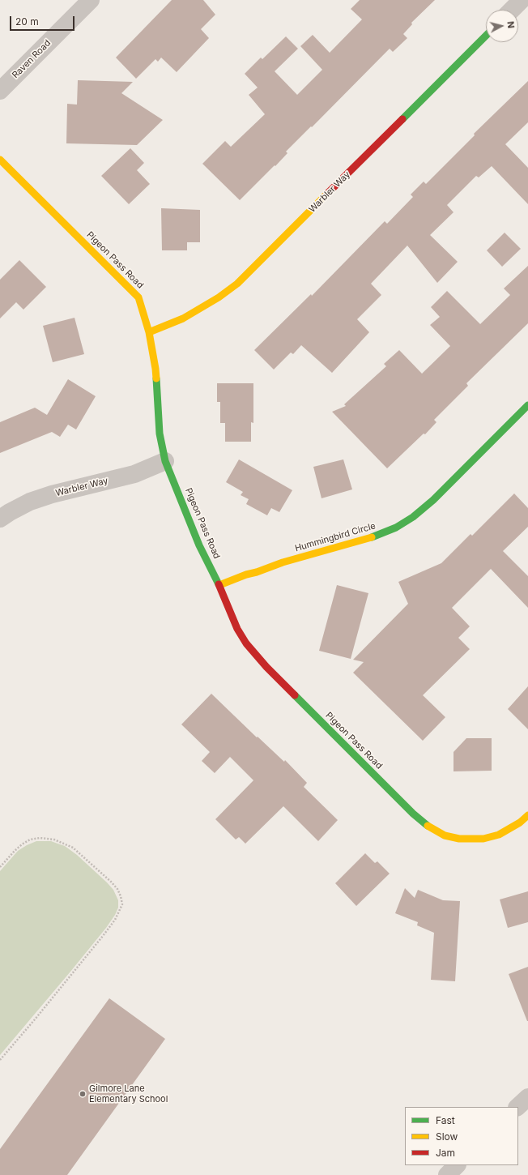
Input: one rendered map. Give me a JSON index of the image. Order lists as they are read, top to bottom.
{
  "streets": {
    "street": [
      "Raven Road",
      "Warbler Way",
      "Pigeon Pass Road",
      "Hummingbird Circle"
    ]
  },
  "crossings": [
    ["Warbler Way", "Pigeon Pass Road"],
    ["Pigeon Pass Road", "Hummingbird Circle"]
  ],
  "places": ["Gilmore Lane Elementary School"],
  "legend": ["Fast", "Slow", "Jam"],
  "scale_bar": "20 m",
  "north": "right"
}
